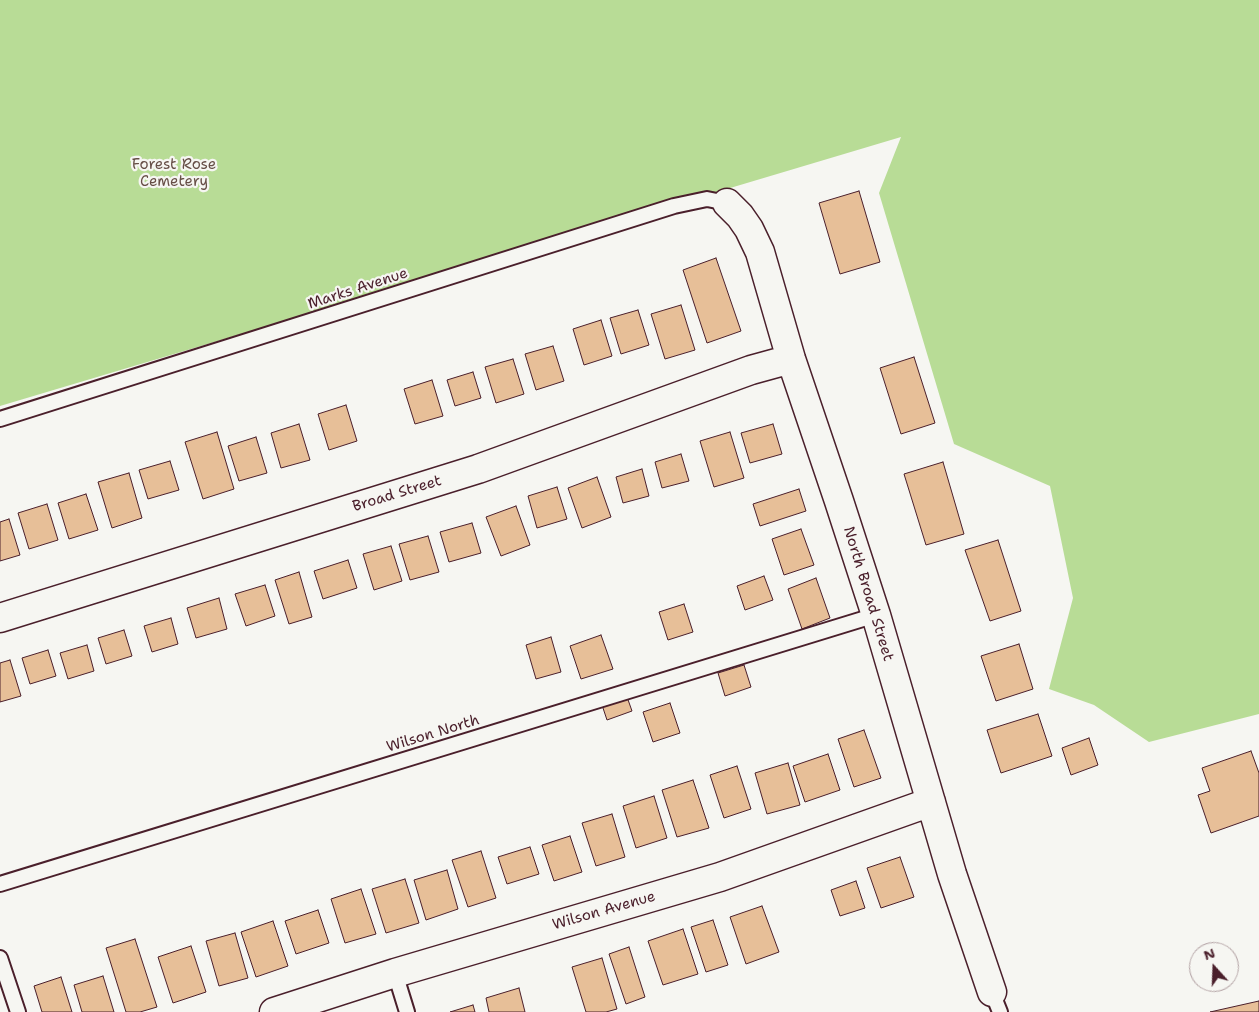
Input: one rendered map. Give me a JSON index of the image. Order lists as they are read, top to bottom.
{
  "streets": {
    "street": ["Broad Street", "North Broad Street", "Wilson Avenue"],
    "lane": ["Marks Avenue", "Wilson North"]
  },
  "crossings": [
    ["Marks Avenue", "North Broad Street"],
    ["Broad Street", "North Broad Street"],
    ["North Broad Street", "Wilson North"],
    ["North Broad Street", "Wilson Avenue"]
  ],
  "parks": ["Forest Rose Cemetery"],
  "north": "top"
}
